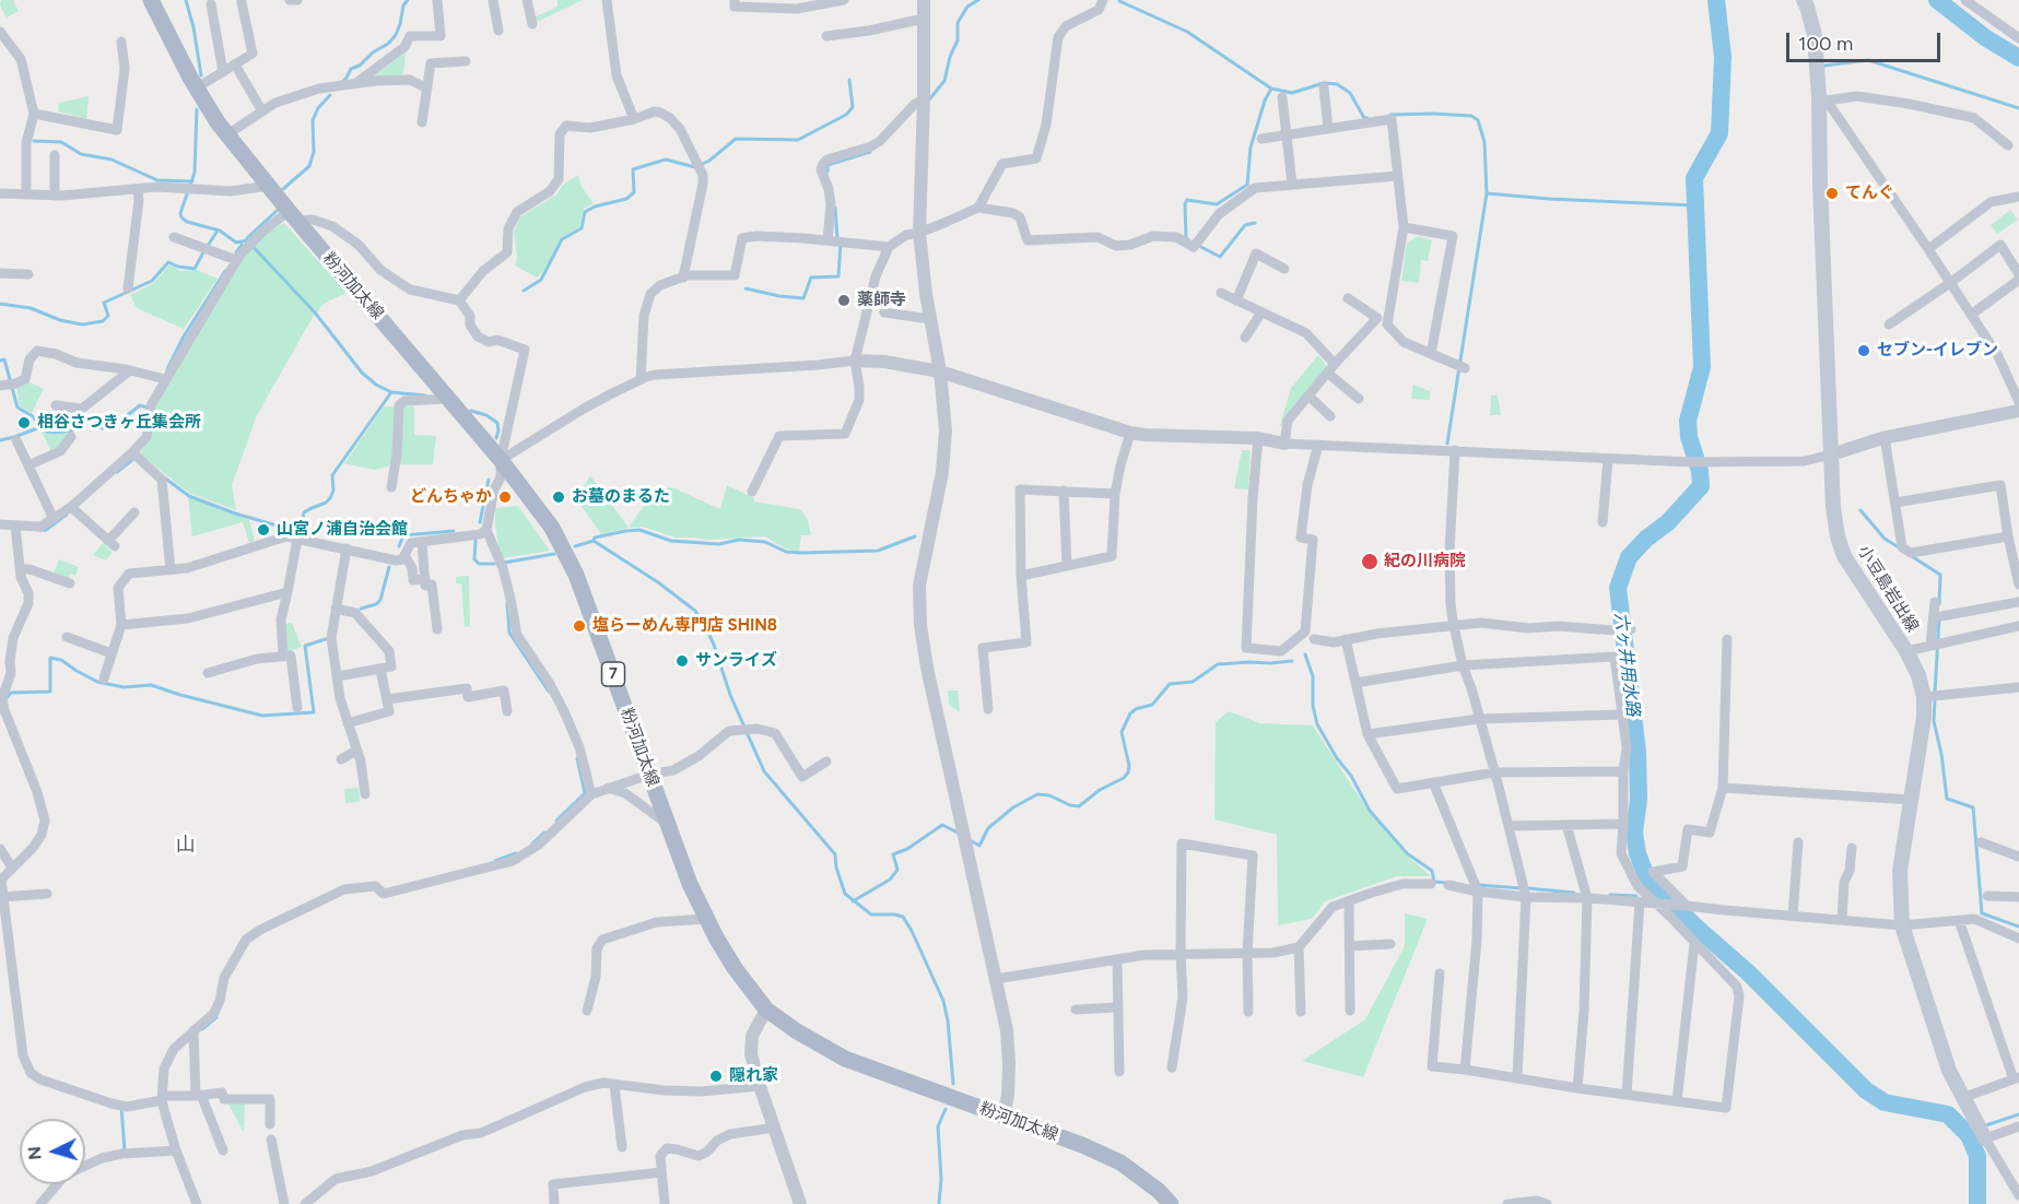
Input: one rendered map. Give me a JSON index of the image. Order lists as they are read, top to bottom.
{
  "streets": {
    "main road": ["粉河加太線", "小豆島岩出線", "7"]
  },
  "districts": ["山"],
  "water": ["六ヶ井用水路"],
  "places": [
    "てんぐ",
    "薬師寺",
    "セブン-イレブン",
    "相谷さつきヶ丘集会所",
    "どんちゃか",
    "お墓のまるた",
    "山宮ノ浦自治会館",
    "紀の川病院",
    "塩らーめん専門店 SHIN8",
    "サンライズ",
    "隠れ家"
  ],
  "scale_bar": "100 m",
  "north": "left"
}
